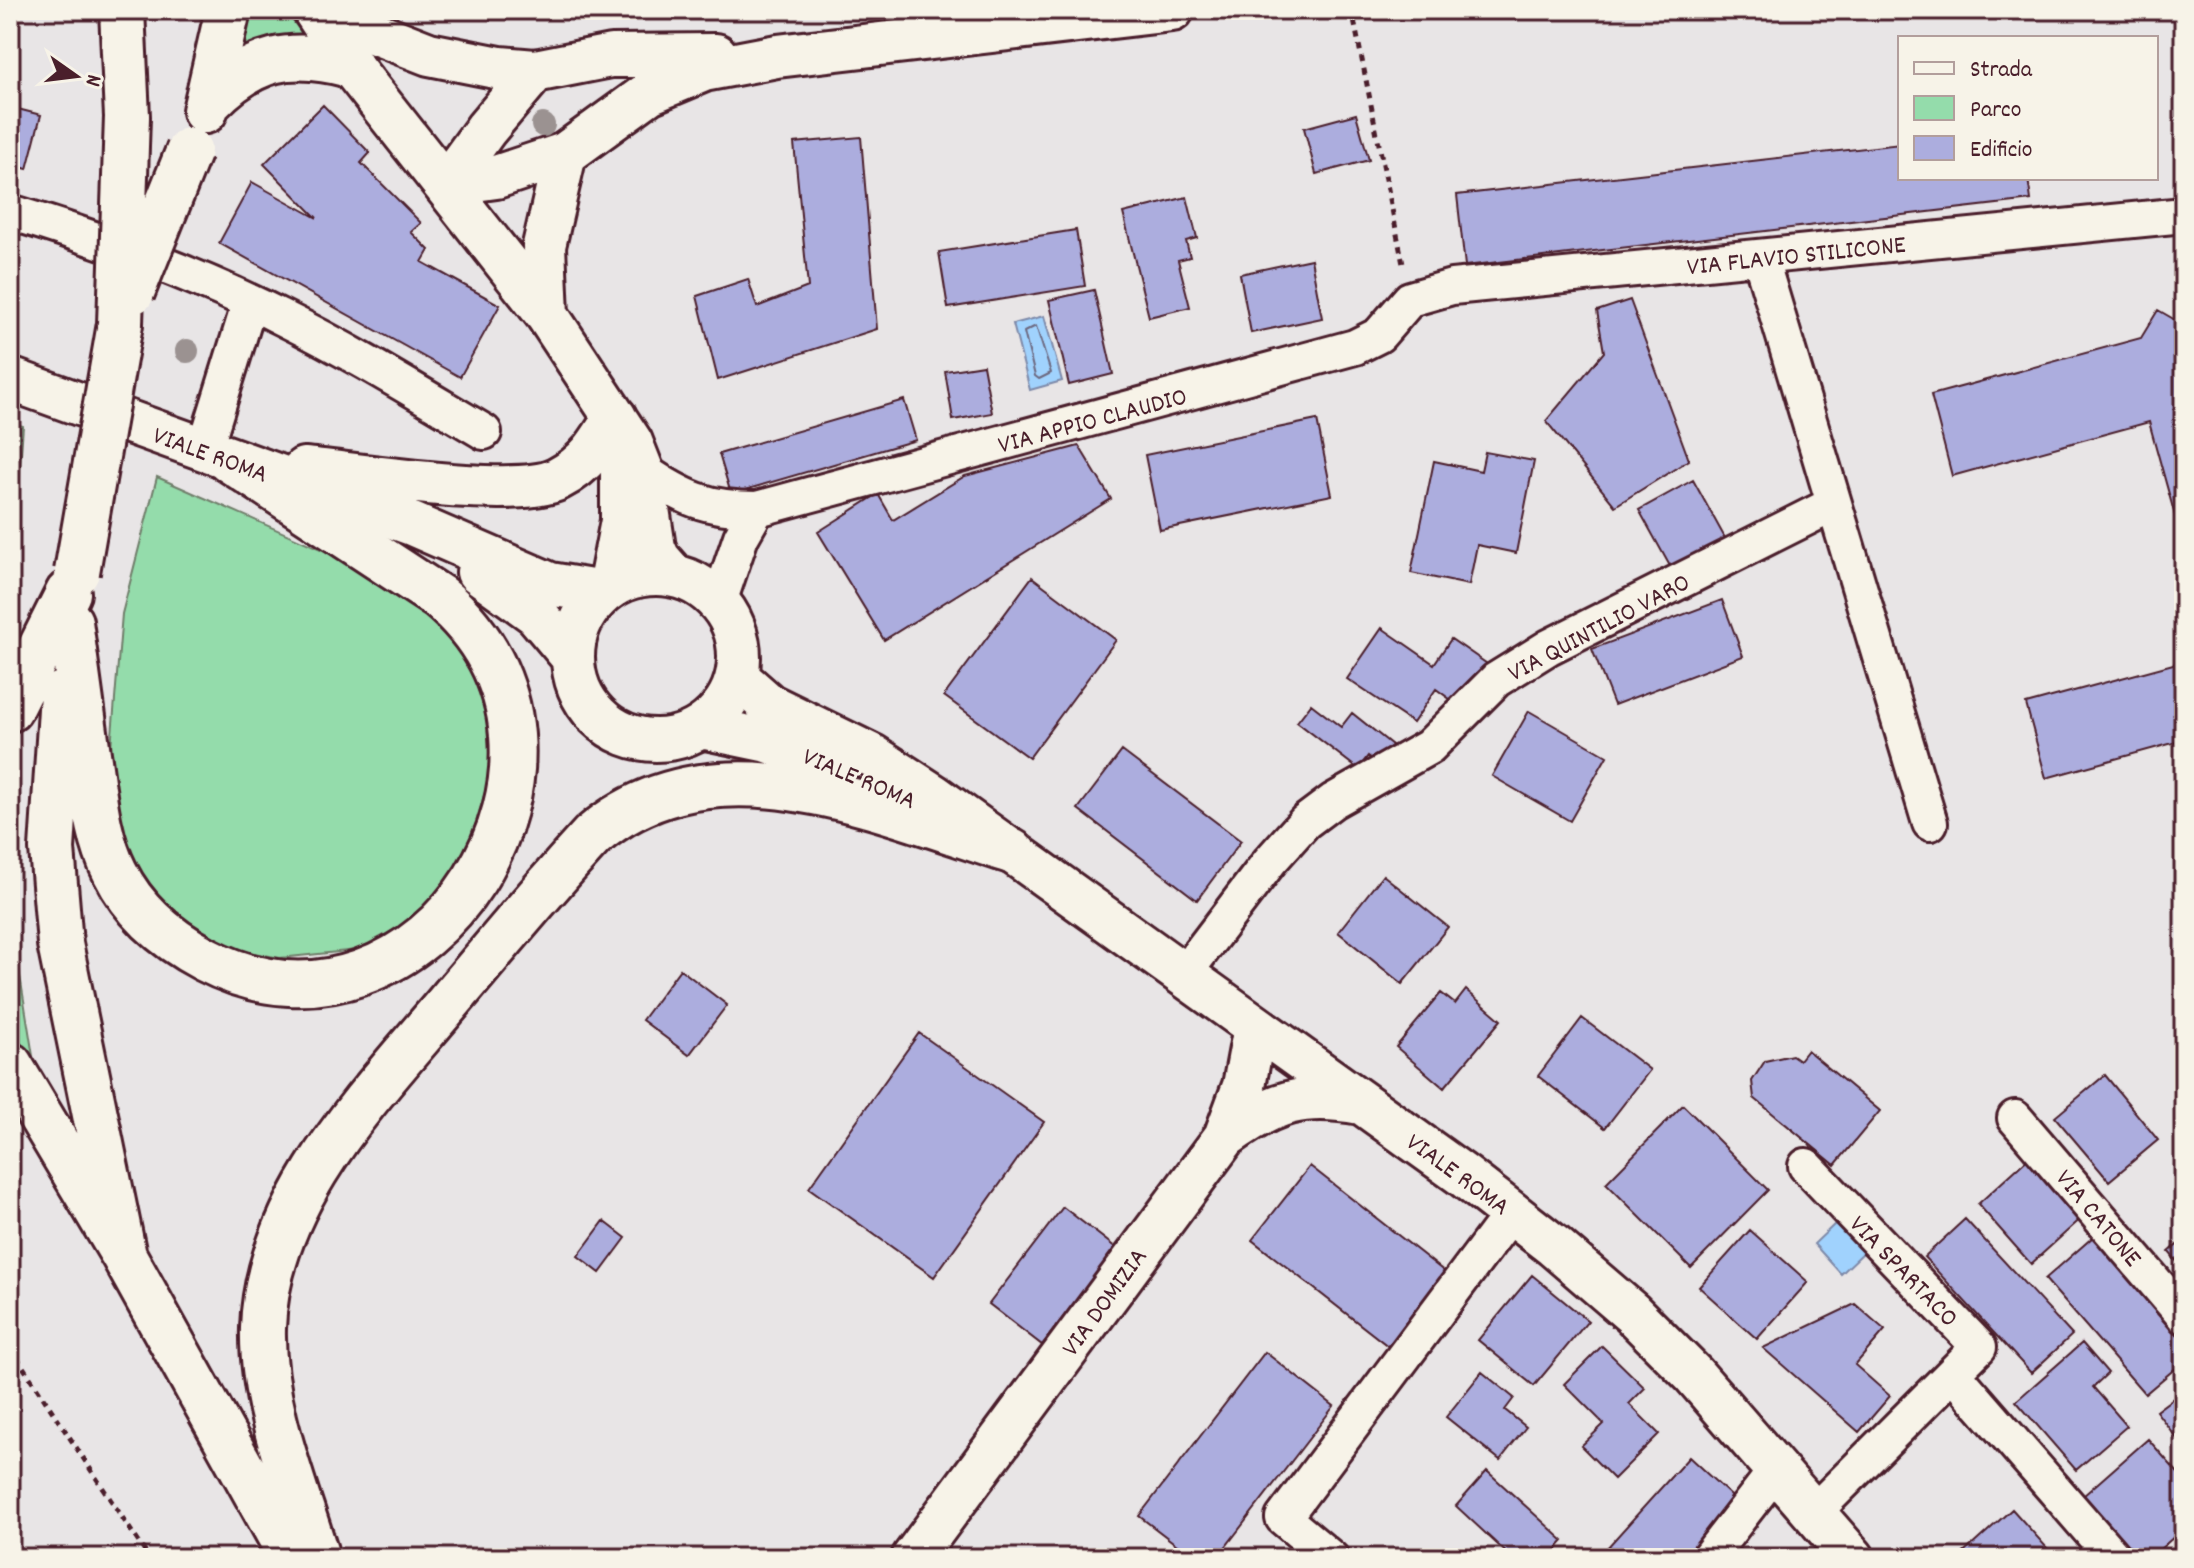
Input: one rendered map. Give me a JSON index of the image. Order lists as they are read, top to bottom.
{
  "streets": {
    "street": [
      "VIA FLAVIO STILICONE",
      "VIA APPIO CLAUDIO",
      "VIALE ROMA",
      "VIA QUINTILIO VARO",
      "VIA CATONE",
      "VIA SPARTACO",
      "VIA DOMIZIA"
    ]
  },
  "crossings": [
    ["VIA FLAVIO STILICONE", "VIA APPIO CLAUDIO"],
    ["VIALE ROMA", "VIA QUINTILIO VARO"],
    ["VIALE ROMA", "VIA SPARTACO"],
    ["VIALE ROMA", "VIA DOMIZIA"]
  ],
  "legend": ["Strada", "Parco", "Edificio"],
  "north": "right"
}
